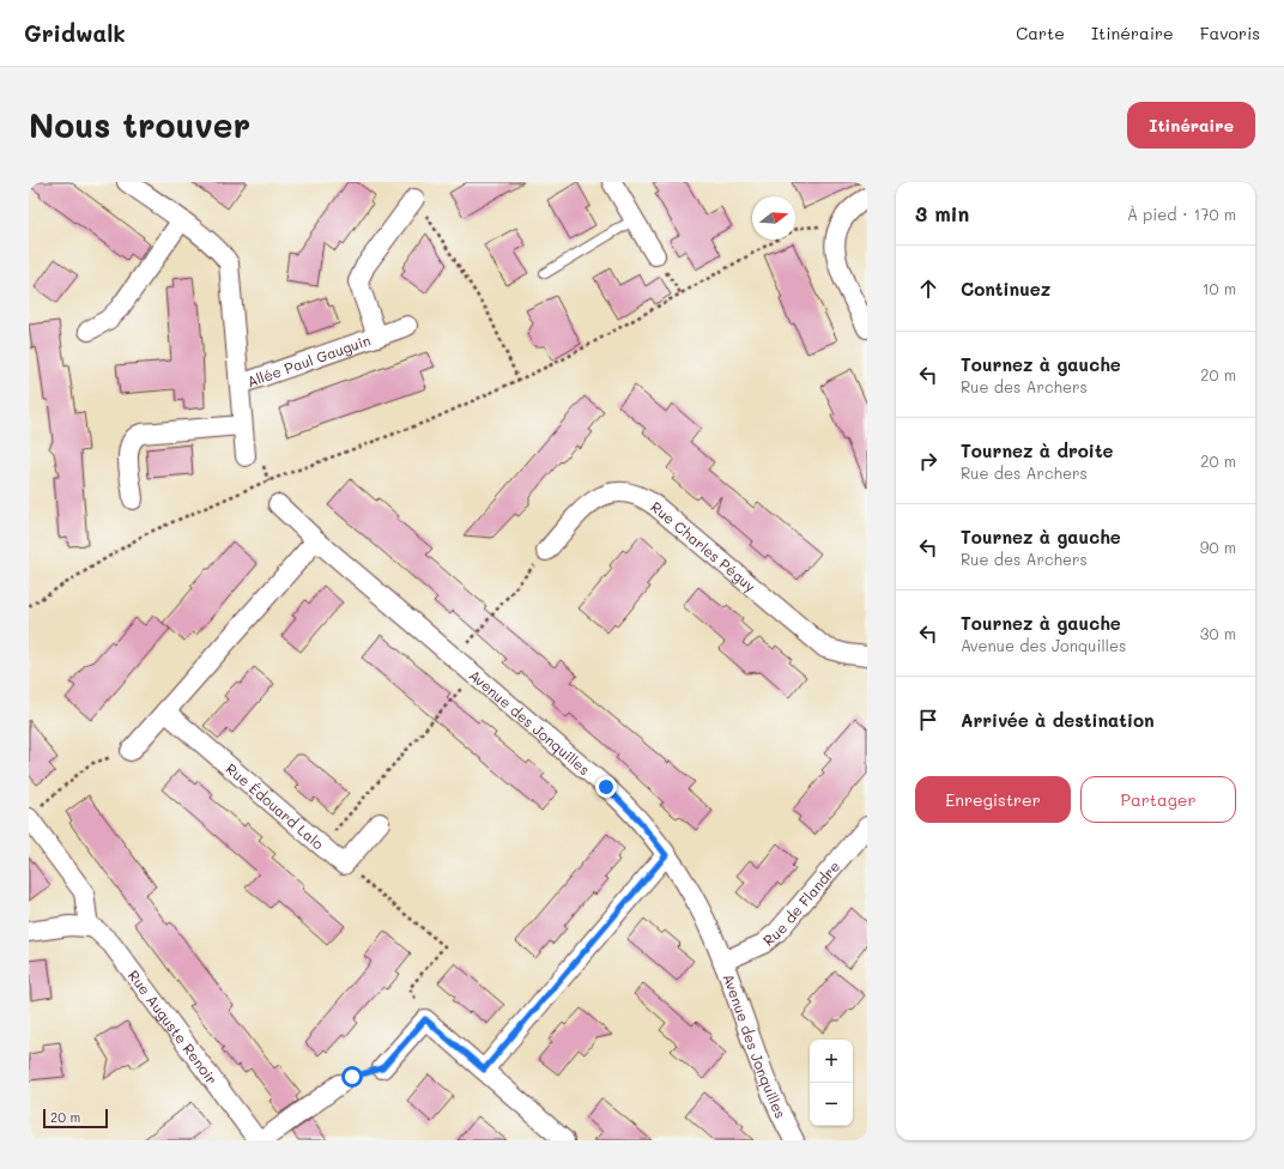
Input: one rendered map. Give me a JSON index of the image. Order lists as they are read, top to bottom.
{
  "streets": {
    "street": [
      "Allée Paul Gauguin",
      "Rue Charles Péguy",
      "Avenue des Jonquilles",
      "Rue Édouard Lalo",
      "Rue de Flandre",
      "Rue Auguste Renoir"
    ]
  },
  "crossings": [
    ["Avenue des Jonquilles", "Rue de Flandre"]
  ],
  "scale_bar": "20 m",
  "north": "right",
  "page": {
    "header": "Gridwalk",
    "nav": ["Carte", "Itinéraire", "Favoris"],
    "buttons": [
      "Itinéraire",
      ["Enregistrer", "Partager"]
    ],
    "title": "Nous trouver",
    "heading": ["3 min", "À pied · 170 m"],
    "list": [
      ["Continuez", "10 m"],
      ["Tournez à gauche", "Rue des Archers", "20 m"],
      ["Tournez à droite", "Rue des Archers", "20 m"],
      ["Tournez à gauche", "Rue des Archers", "90 m"],
      ["Tournez à gauche", "Avenue des Jonquilles", "30 m"],
      "Arrivée à destination"
    ],
    "map_buttons": ["+", "−"],
    "scale": "20 m"
  }
}
